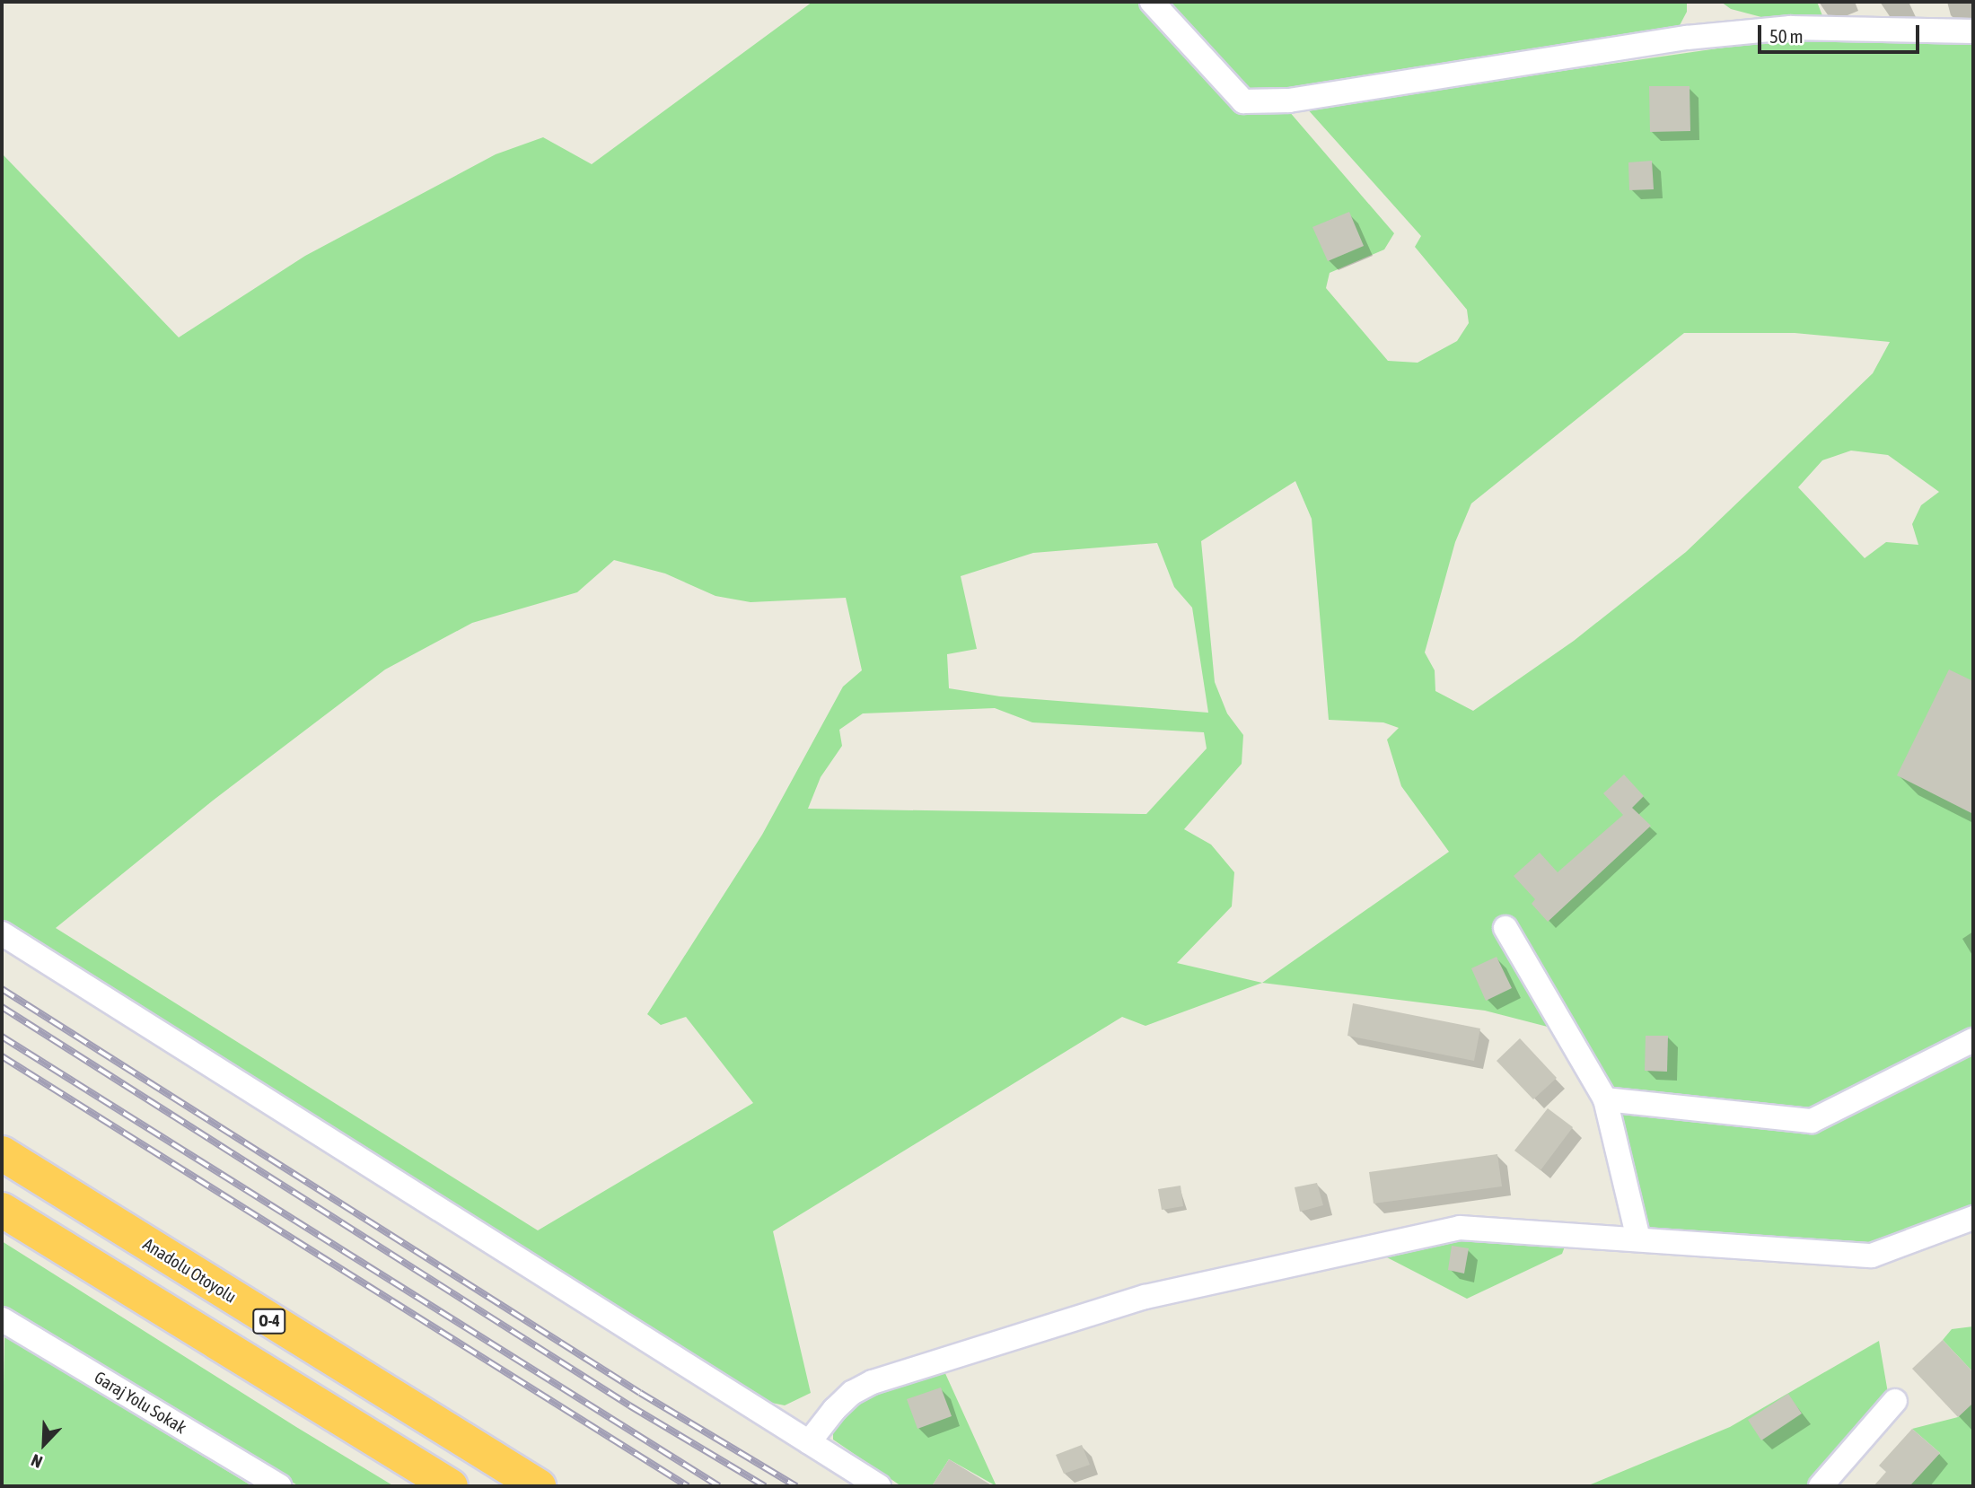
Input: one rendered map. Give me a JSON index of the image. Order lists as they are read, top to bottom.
{
  "streets": {
    "highway": ["Anadolu Otoyolu", "O-4"],
    "street": ["Garaj Yolu Sokak"]
  },
  "scale_bar": "50 m",
  "north": "bottom left"
}
